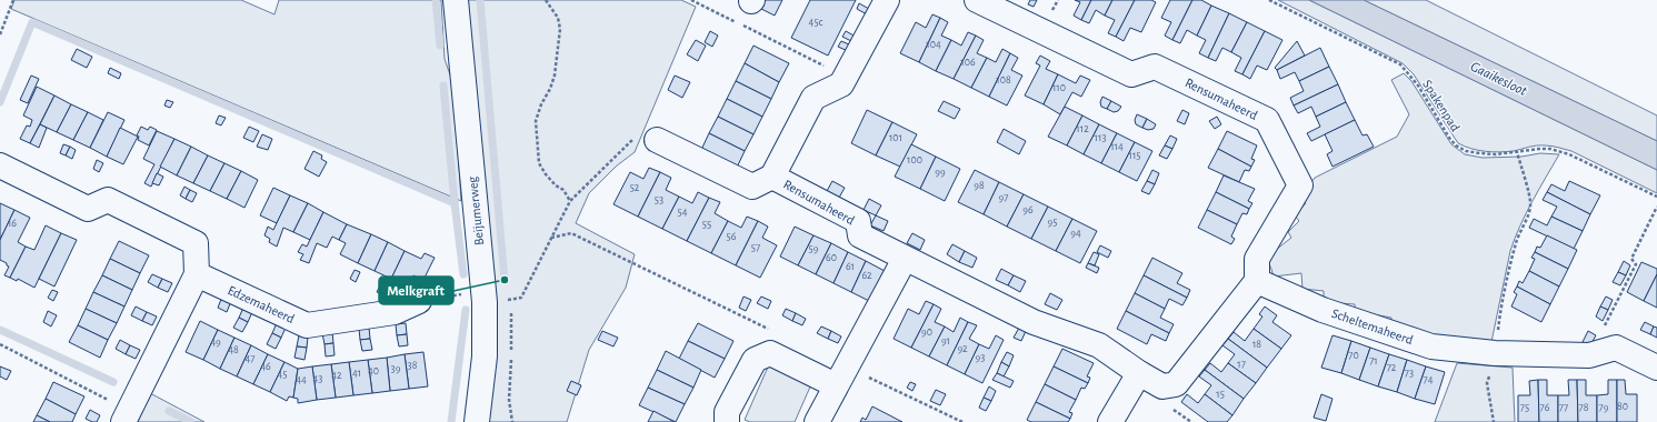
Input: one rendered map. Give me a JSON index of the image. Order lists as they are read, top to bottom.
{
  "streets": {
    "street": [
      "Rensumaheerd",
      "Beijumerweg",
      "Edzemaheerd",
      "Scheltemaheerd"
    ],
    "path": ["Spakenpad"]
  },
  "crossings": [
    ["Rensumaheerd", "Scheltemaheerd"]
  ],
  "water": ["Gaaikesloot"],
  "places": ["Melkgraft"],
  "house_numbers": [
    "45c",
    "104",
    "106",
    "108",
    "110",
    "112",
    "101",
    "113",
    "114",
    "115",
    "100",
    "99",
    "98",
    "52",
    "97",
    "53",
    "96",
    "54",
    "95",
    "16",
    "55",
    "94",
    "56",
    "57",
    "59",
    "60",
    "61",
    "62",
    "90",
    "91",
    "49",
    "18",
    "92",
    "48",
    "70",
    "93",
    "47",
    "71",
    "17",
    "38",
    "46",
    "72",
    "39",
    "40",
    "41",
    "73",
    "45",
    "42",
    "43",
    "44",
    "74",
    "15",
    "80",
    "75",
    "76",
    "77",
    "78",
    "79"
  ]
}
